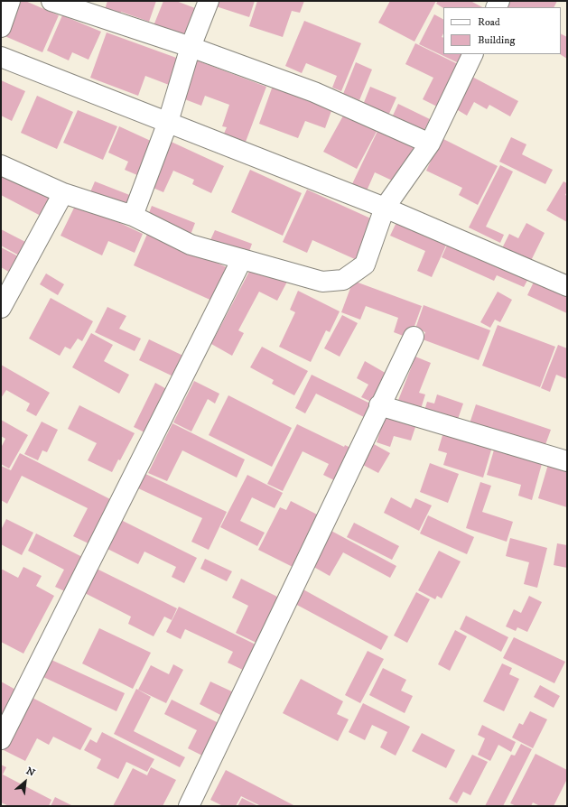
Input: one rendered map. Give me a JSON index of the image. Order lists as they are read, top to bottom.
{
  "legend": ["Road", "Building"],
  "north": "top right"
}
